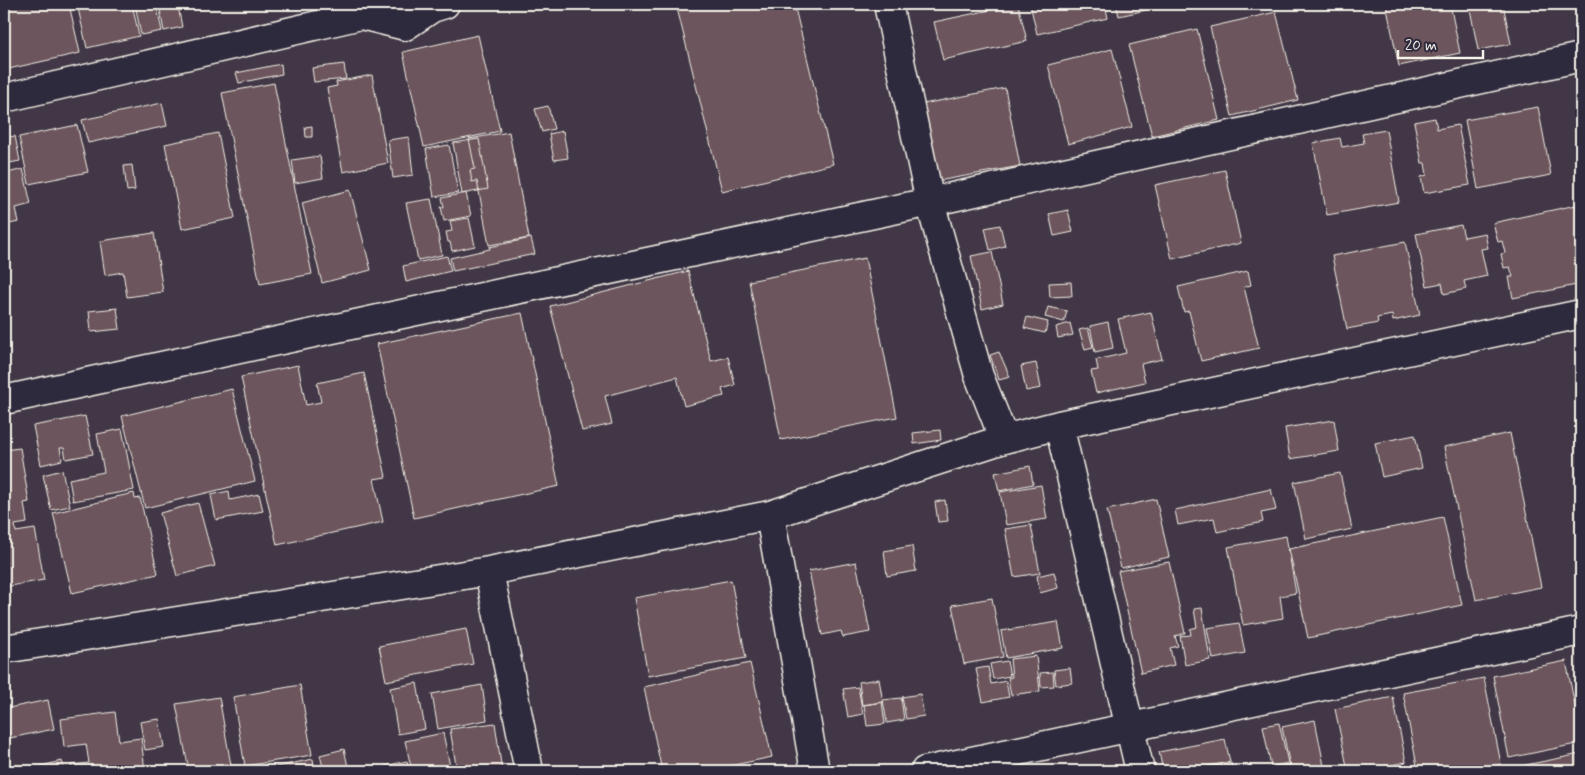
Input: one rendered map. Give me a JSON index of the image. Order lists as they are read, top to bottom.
{
  "scale_bar": "20 m"
}
